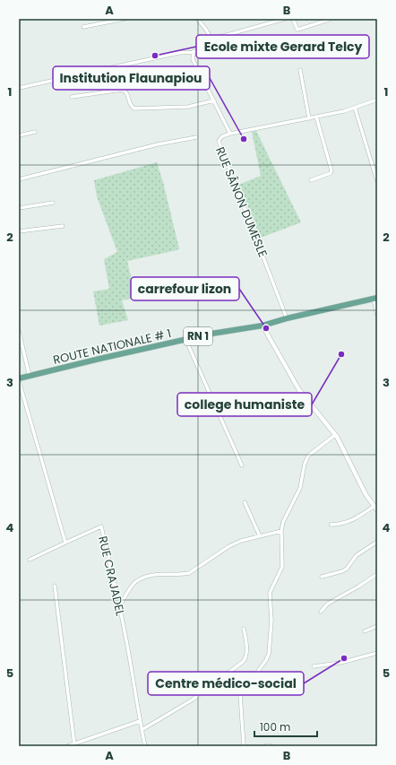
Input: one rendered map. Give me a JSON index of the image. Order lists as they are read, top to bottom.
{
  "streets": {
    "main road": ["RN 1", "ROUTE NATIONALE # 1"],
    "street": ["RUE SÂNON DUMESLE", "RUE CRAJADEL"]
  },
  "crossings": [
    ["RUE SÂNON DUMESLE", "ROUTE NATIONALE # 1"]
  ],
  "places": [
    "Ecole mixte Gerard Telcy",
    "Institution Flaunapiou",
    "carrefour lizon",
    "college humaniste",
    "Centre médico-social"
  ],
  "scale_bar": "100 m",
  "grid": {
    "columns": ["A", "B"],
    "rows": [
      "1",
      "2",
      "3",
      "4",
      "5"
    ]
  }
}
